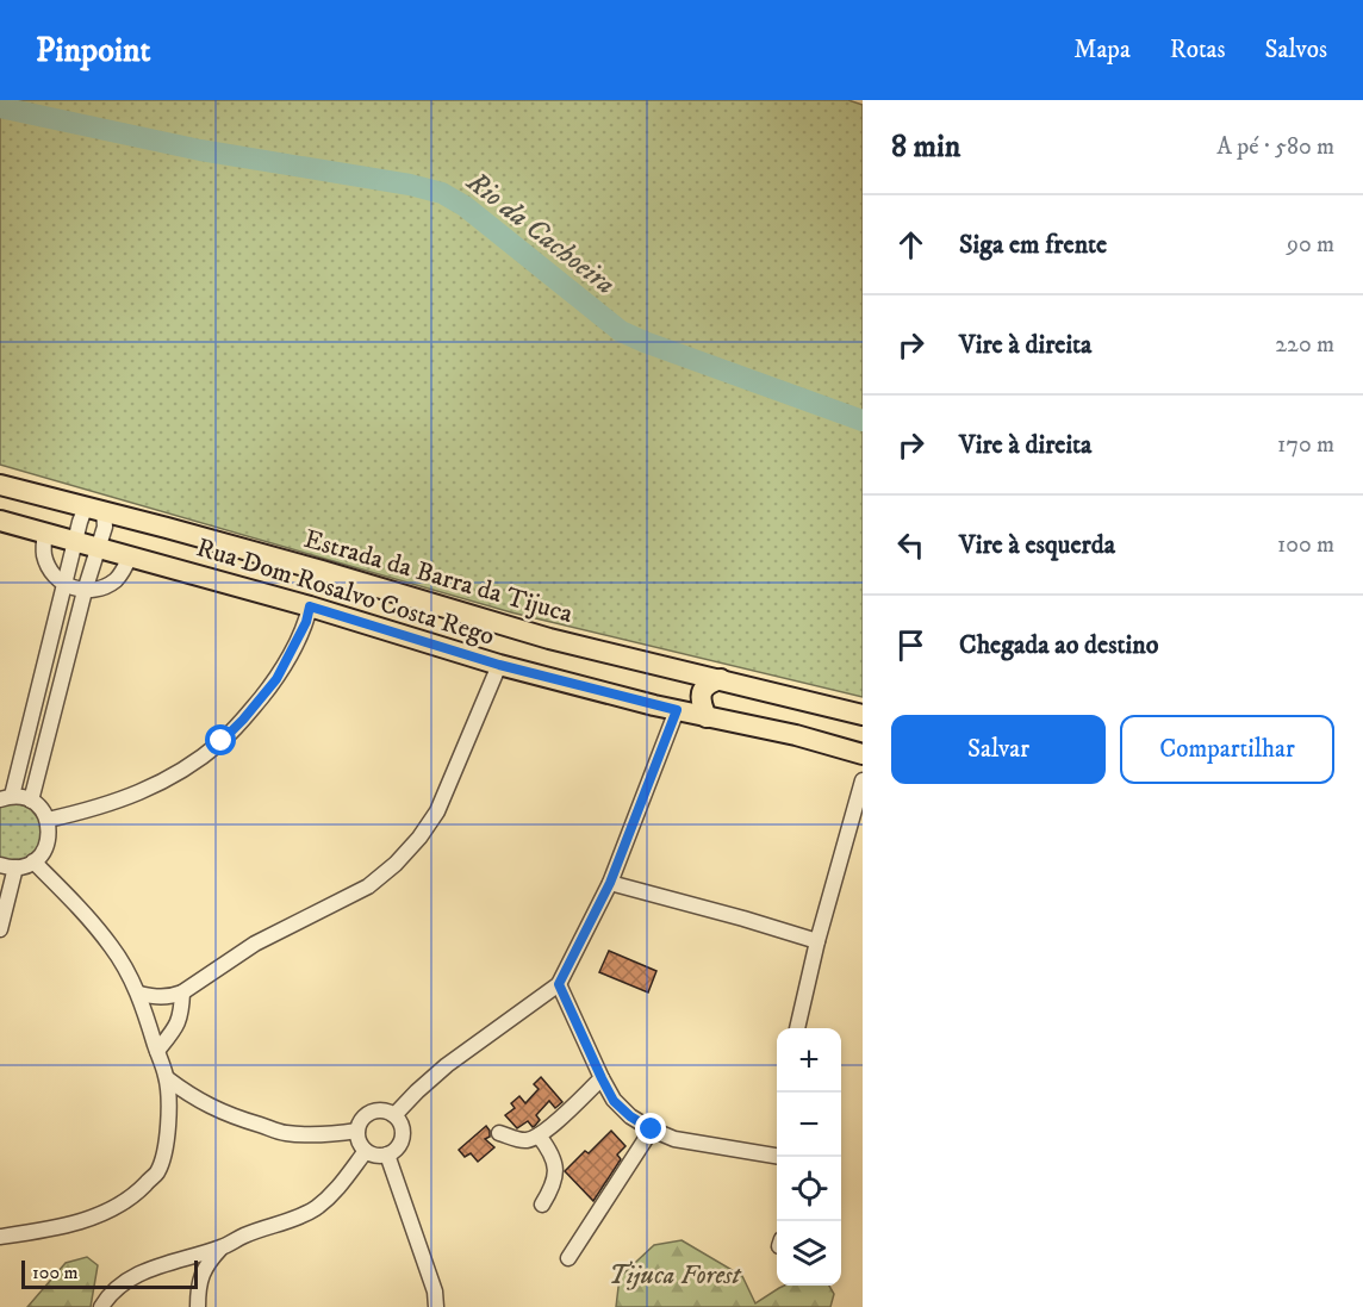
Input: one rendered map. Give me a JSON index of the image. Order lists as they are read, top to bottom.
{
  "streets": {
    "main road": ["Estrada da Barra da Tijuca", "Rua Dom Rosalvo Costa Rego"]
  },
  "water": ["Rio da Cachoeira"],
  "parks": ["Tijuca Forest"],
  "scale_bar": "100 m",
  "page": {
    "header": "Pinpoint",
    "nav": ["Mapa", "Rotas", "Salvos"],
    "heading": ["8 min", "A pé · 580 m"],
    "list": [
      ["Siga em frente", "90 m"],
      ["Vire à direita", "220 m"],
      ["Vire à direita", "170 m"],
      ["Vire à esquerda", "100 m"],
      "Chegada ao destino"
    ],
    "buttons": ["Salvar", "Compartilhar"],
    "map_buttons": ["+", "−"],
    "scale": "100 m"
  }
}
